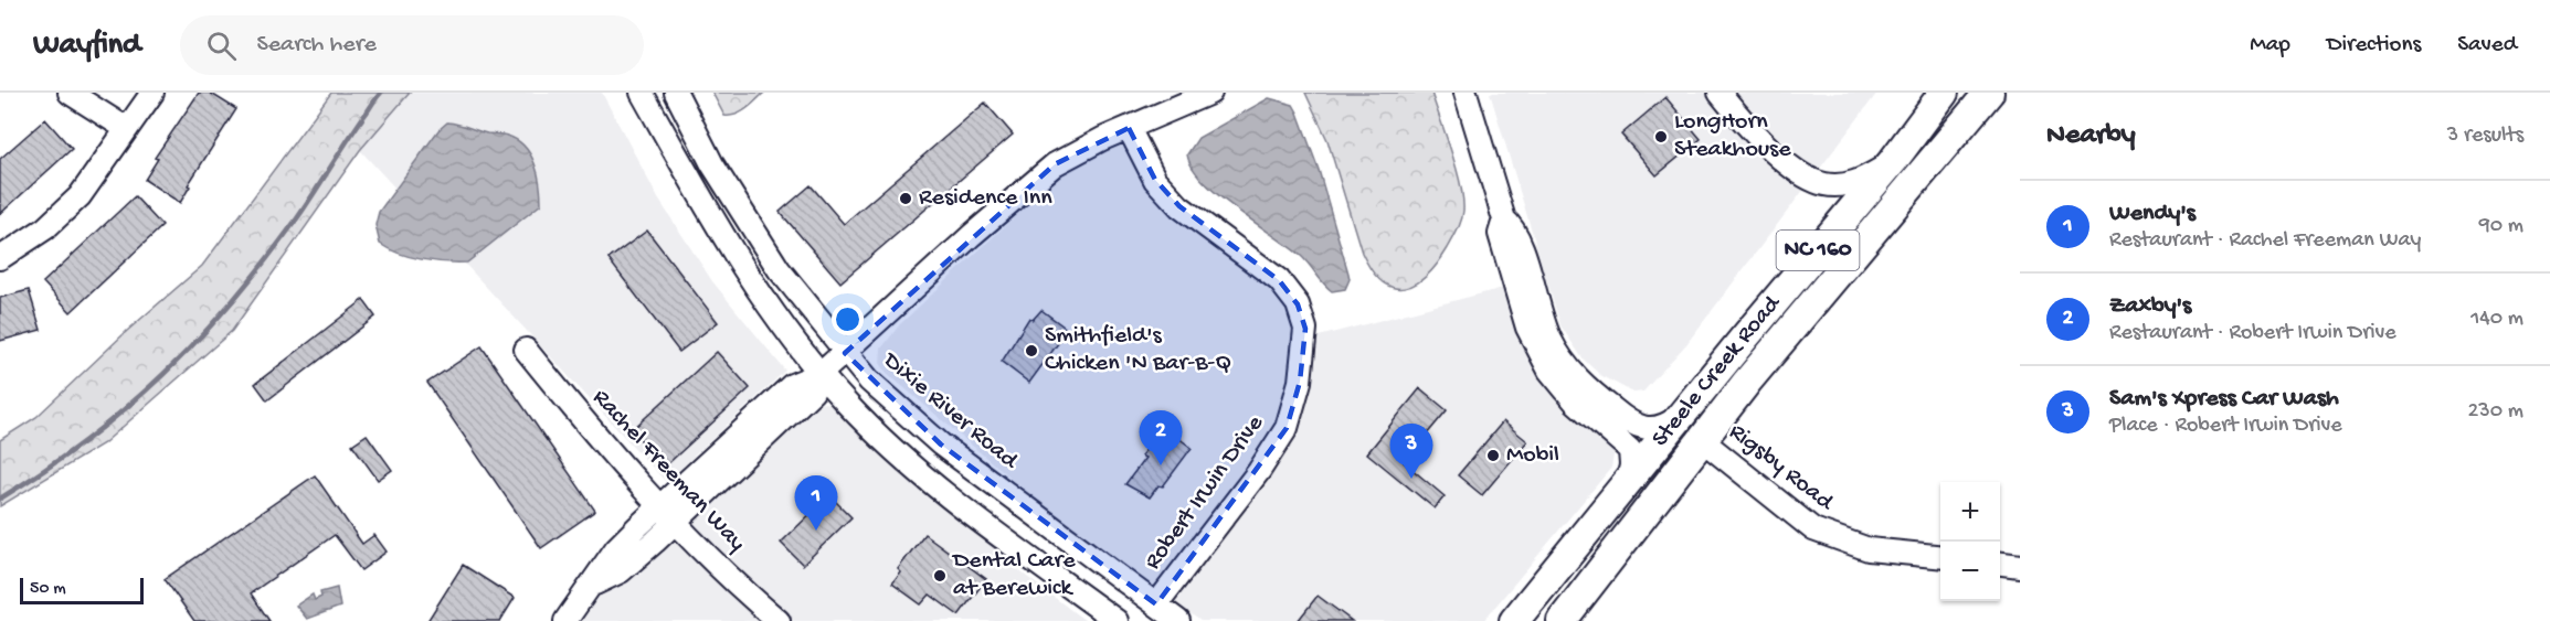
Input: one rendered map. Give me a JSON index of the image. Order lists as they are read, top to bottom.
{
  "streets": {
    "main road": ["NC 160", "Steele Creek Road"],
    "street": [
      "Dixie River Road",
      "Rigsby Road",
      "Rachel Freeman Way",
      "Robert Irwin Drive"
    ]
  },
  "crossings": [
    ["Steele Creek Road", "Rigsby Road"],
    ["Dixie River Road", "Robert Irwin Drive"]
  ],
  "places": [
    "LongHorn Steakhouse",
    "Residence Inn",
    "Smithfield's Chicken 'N Bar-B-Q",
    "Mobil",
    "Dental Care at Berewick"
  ],
  "scale_bar": "50 m",
  "page": {
    "header": "Wayfind",
    "search": "Search here",
    "nav": ["Map", "Directions", "Saved"],
    "heading": ["Nearby", "3 results"],
    "list": [
      {
        "mark": "1",
        "name": "Wendy's",
        "note": "Restaurant · Rachel Freeman Way",
        "value": "90 m"
      },
      {
        "mark": "2",
        "name": "Zaxby's",
        "note": "Restaurant · Robert Irwin Drive",
        "value": "140 m"
      },
      {
        "mark": "3",
        "name": "Sam's Xpress Car Wash",
        "note": "Place · Robert Irwin Drive",
        "value": "230 m"
      }
    ],
    "pins": ["2", "3", "1"],
    "map_buttons": ["+", "−"],
    "scale": "50 m"
  }
}
